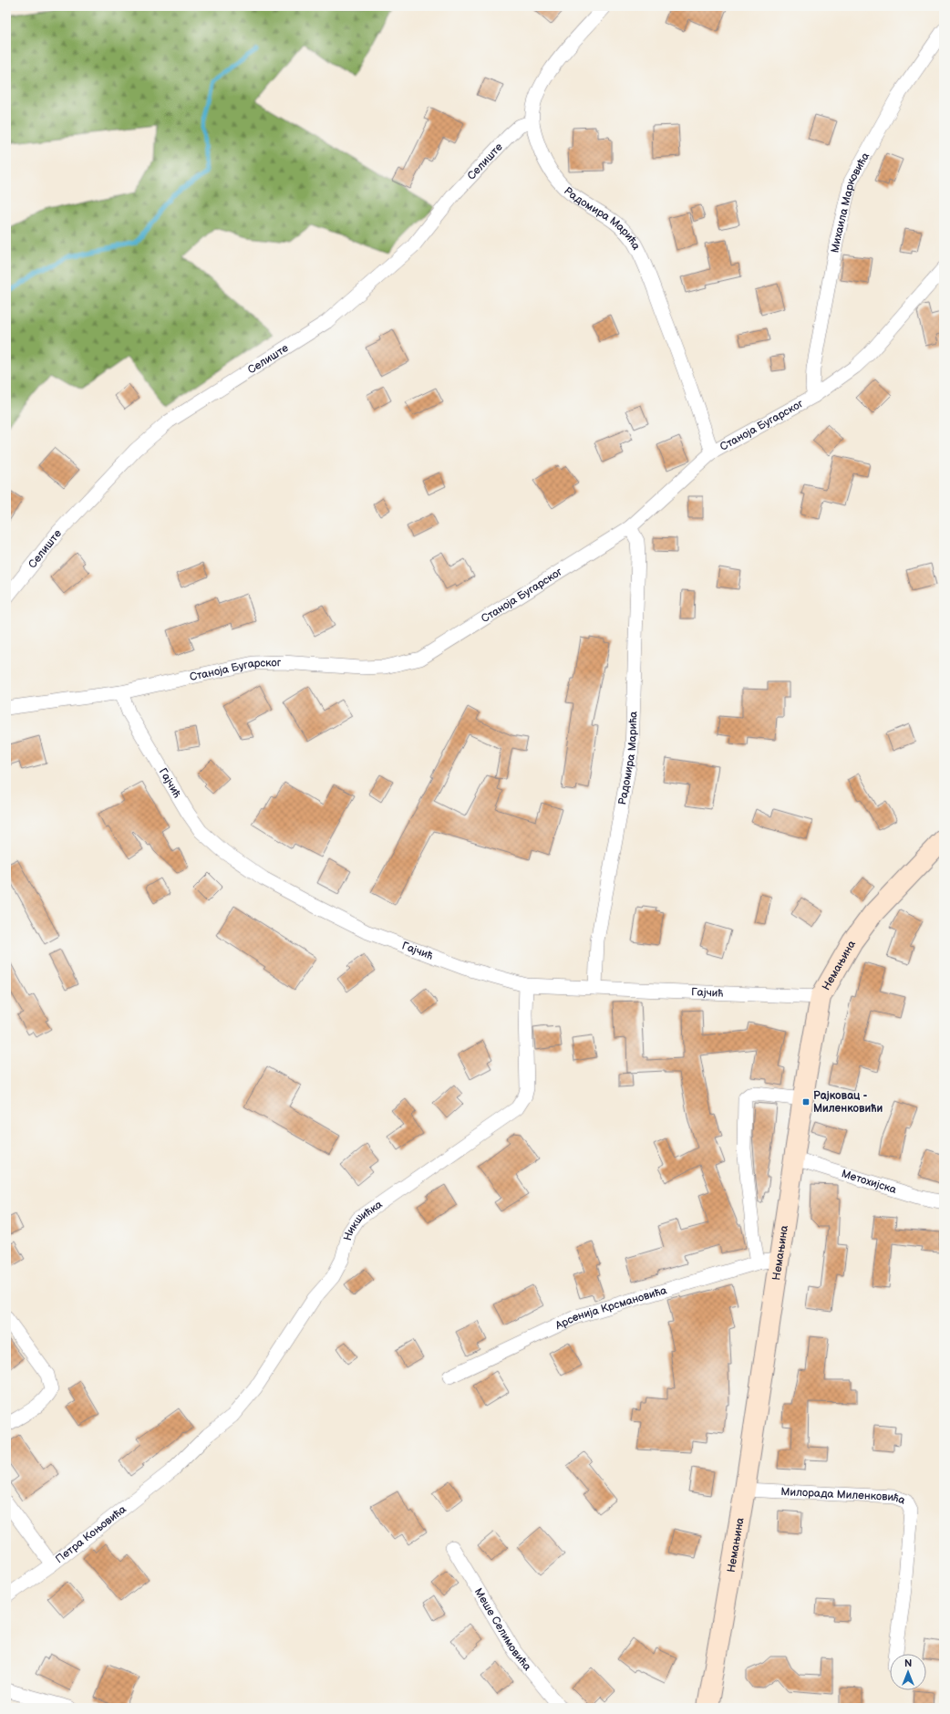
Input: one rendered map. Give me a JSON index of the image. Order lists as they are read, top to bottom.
{
  "streets": {
    "street": [
      "Селиште",
      "Михаила Марковића",
      "Радомира Марића",
      "Станоја Бугарског",
      "Гајчић",
      "Немањина",
      "Метохијска",
      "Никшићка",
      "Арсенија Крсмановића",
      "Милорада Миленковића",
      "Петра Коњовића",
      "Меше Селимовића"
    ]
  },
  "crossings": [
    ["Селиште", "Радомира Марића"],
    ["Михаила Марковића", "Станоја Бугарског"],
    ["Радомира Марића", "Станоја Бугарског"],
    ["Радомира Марића", "Гајчић"],
    ["Станоја Бугарског", "Гајчић"],
    ["Гајчић", "Немањина"],
    ["Гајчић", "Никшићка"],
    ["Немањина", "Метохијска"],
    ["Немањина", "Арсенија Крсмановића"],
    ["Немањина", "Милорада Миленковића"],
    ["Никшићка", "Петра Коњовића"]
  ],
  "places": {
    "transit": ["Рајковац - Миленковићи"]
  },
  "north": "top"
}
